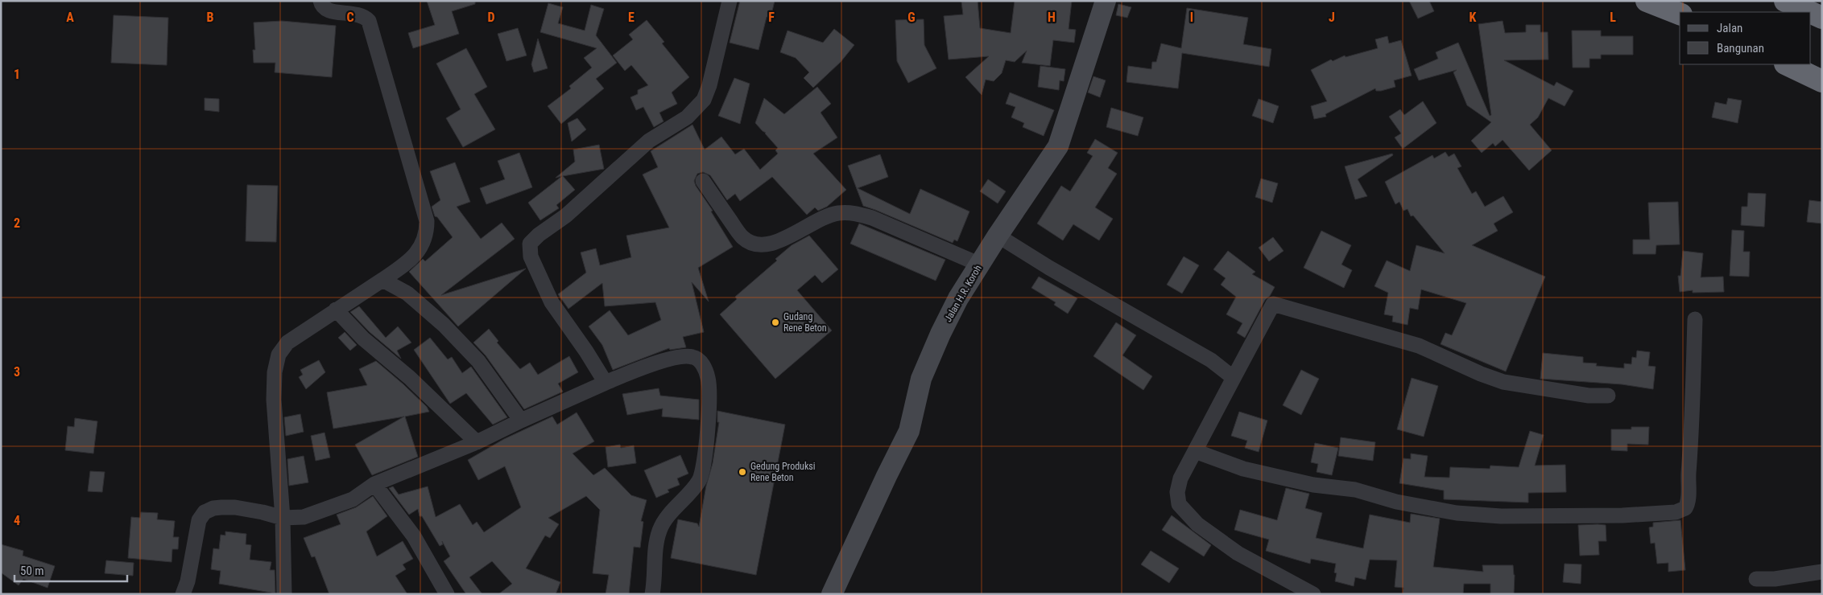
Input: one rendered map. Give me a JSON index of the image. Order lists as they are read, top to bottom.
{
  "streets": {
    "main road": ["Jalan H.R. Koroh"]
  },
  "places": ["Gudang Rene Beton", "Gedung Produksi Rene Beton"],
  "legend": ["Jalan", "Bangunan"],
  "scale_bar": "50 m",
  "grid": {
    "columns": [
      "A",
      "B",
      "C",
      "D",
      "E",
      "F",
      "G",
      "H",
      "I",
      "J",
      "K",
      "L"
    ],
    "rows": [
      "1",
      "2",
      "3",
      "4"
    ]
  }
}
